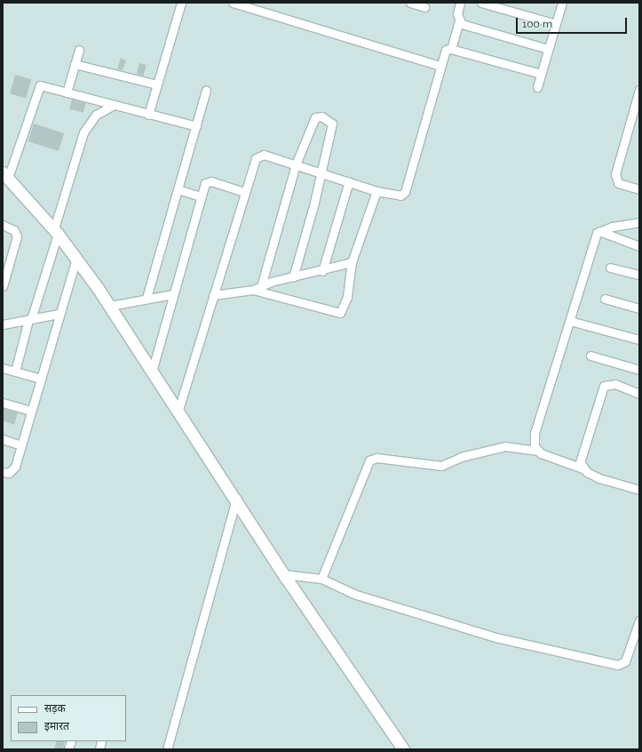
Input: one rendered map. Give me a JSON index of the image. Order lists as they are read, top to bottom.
{
  "legend": ["सड़क", "इमारत"],
  "scale_bar": "100 m"
}
